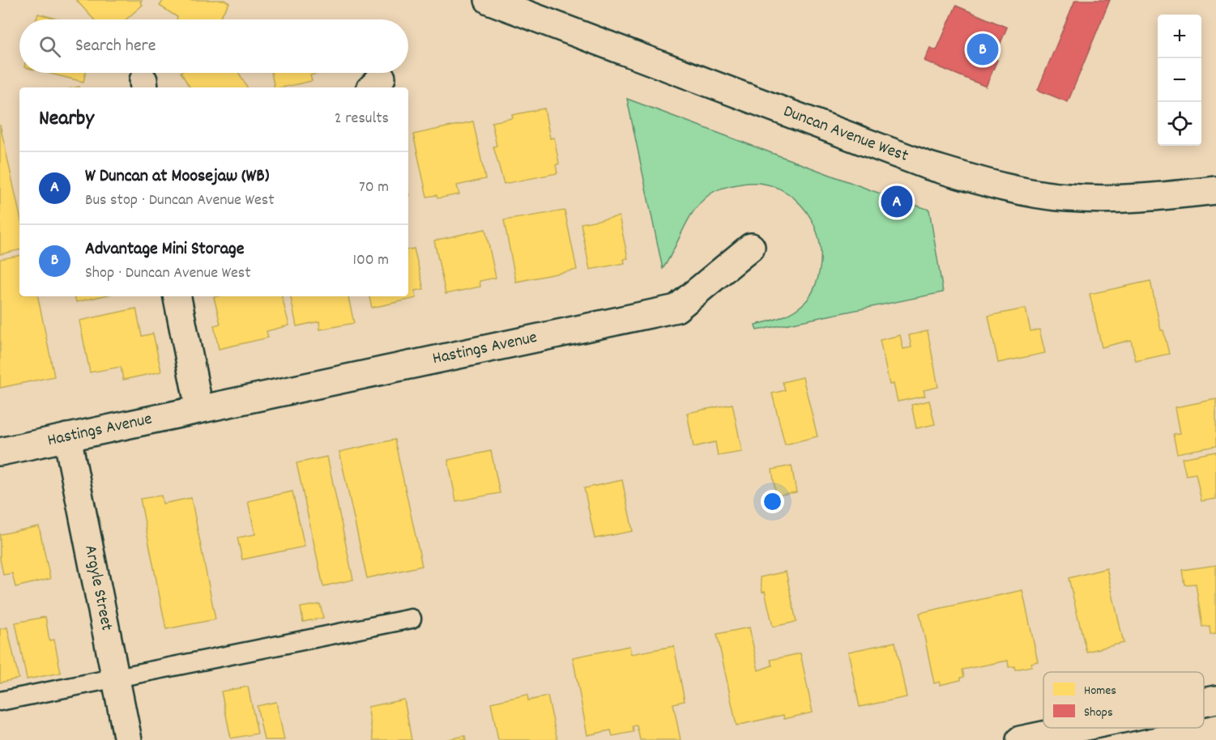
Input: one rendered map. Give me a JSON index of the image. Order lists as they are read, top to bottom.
{
  "streets": {
    "street": ["Duncan Avenue West", "Hastings Avenue", "Argyle Street"]
  },
  "crossings": [
    ["Hastings Avenue", "Argyle Street"]
  ],
  "legend": ["Homes", "Shops"],
  "page": {
    "map_buttons": ["+", "−"],
    "search": "Search here",
    "pins": ["B", "A"],
    "heading": ["Nearby", "2 results"],
    "list": [
      {
        "mark": "A",
        "name": "W Duncan at Moosejaw (WB)",
        "note": "Bus stop · Duncan Avenue West",
        "value": "70 m"
      },
      {
        "mark": "B",
        "name": "Advantage Mini Storage",
        "note": "Shop · Duncan Avenue West",
        "value": "100 m"
      }
    ]
  }
}
